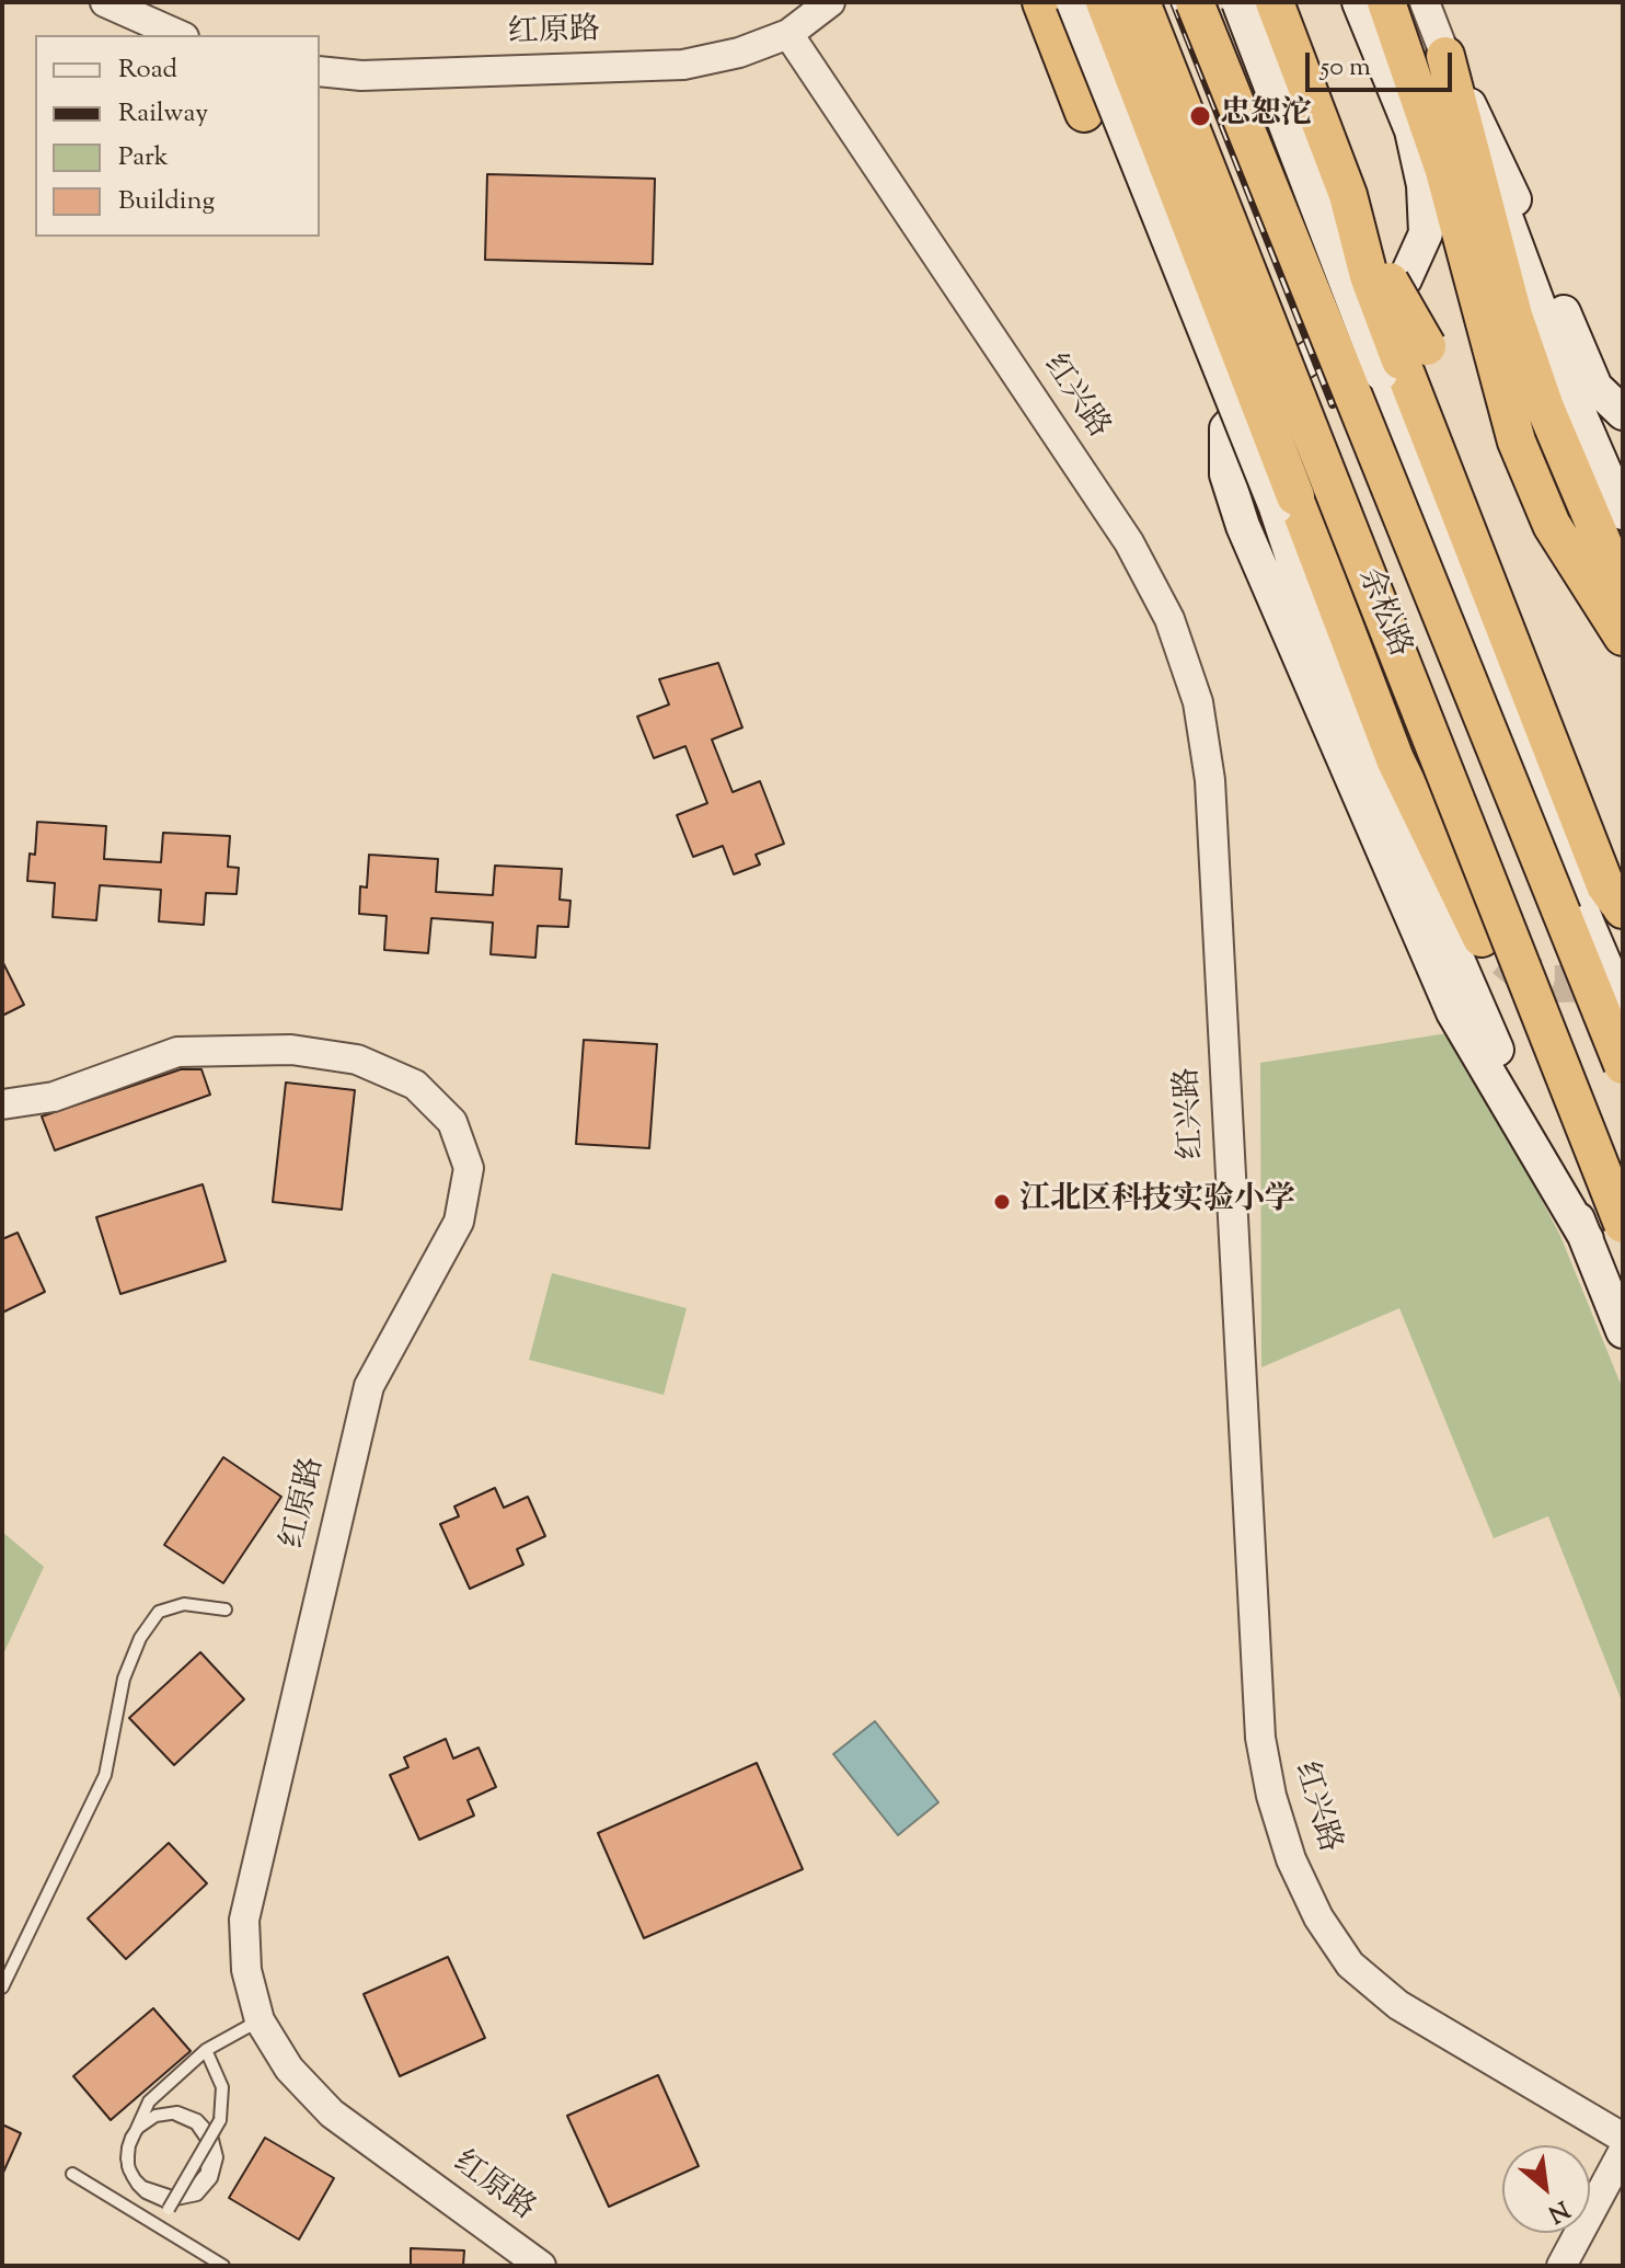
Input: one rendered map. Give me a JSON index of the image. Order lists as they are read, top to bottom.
{
  "streets": {
    "highway": ["余松路"],
    "street": ["红原路", "红兴路"]
  },
  "crossings": [
    ["红原路", "红兴路"]
  ],
  "places": ["忠恕沱", "江北区科技实验小学"],
  "legend": [
    "Road",
    "Railway",
    "Park",
    "Building"
  ],
  "scale_bar": "50 m",
  "north": "bottom right"
}
